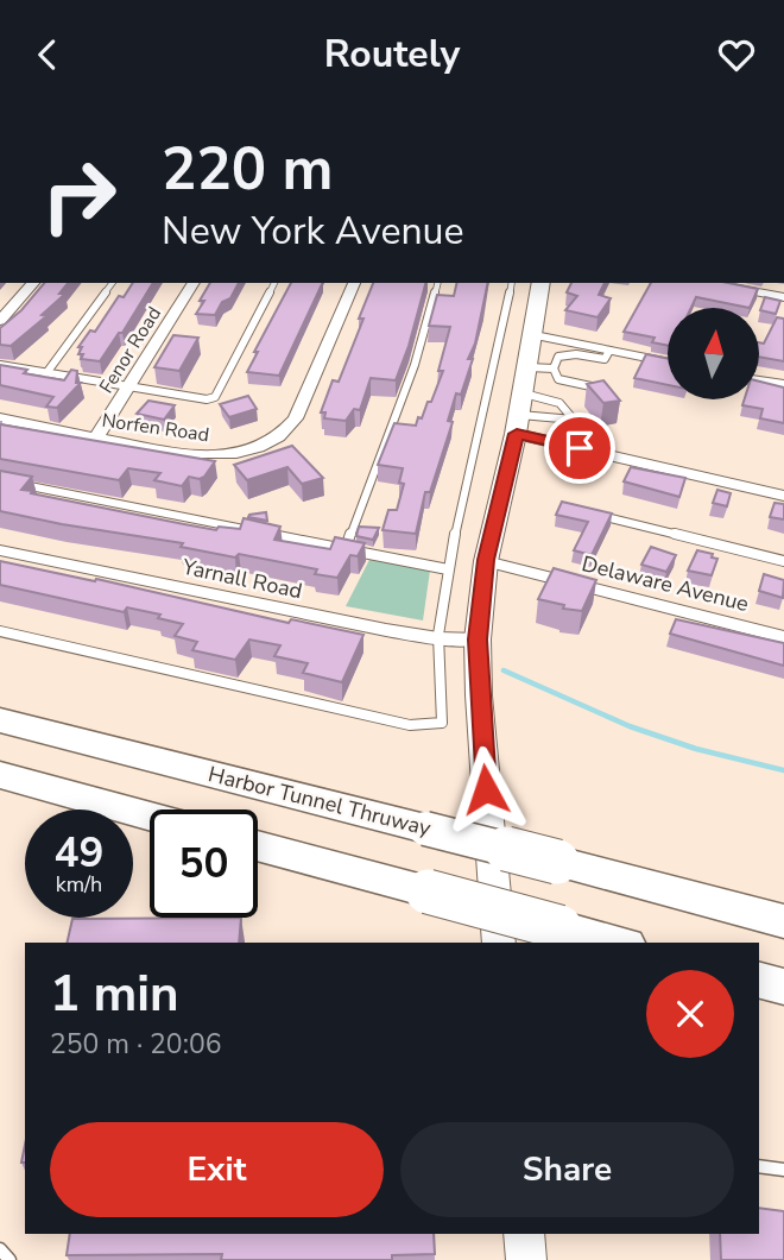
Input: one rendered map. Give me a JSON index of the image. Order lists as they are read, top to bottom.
{
  "streets": {
    "highway": ["Harbor Tunnel Thruway"],
    "street": [
      "Fenor Road",
      "Norfen Road",
      "Yarnall Road",
      "Delaware Avenue"
    ]
  },
  "crossings": [
    ["Fenor Road", "Norfen Road"]
  ],
  "north": "top",
  "page": {
    "header": "Routely",
    "turn": ["220 m", "New York Avenue"],
    "speed": "49 km/h",
    "limit": "50",
    "heading": ["1 min", "250 m · 20:06"],
    "buttons": ["Exit", "Share"]
  }
}
